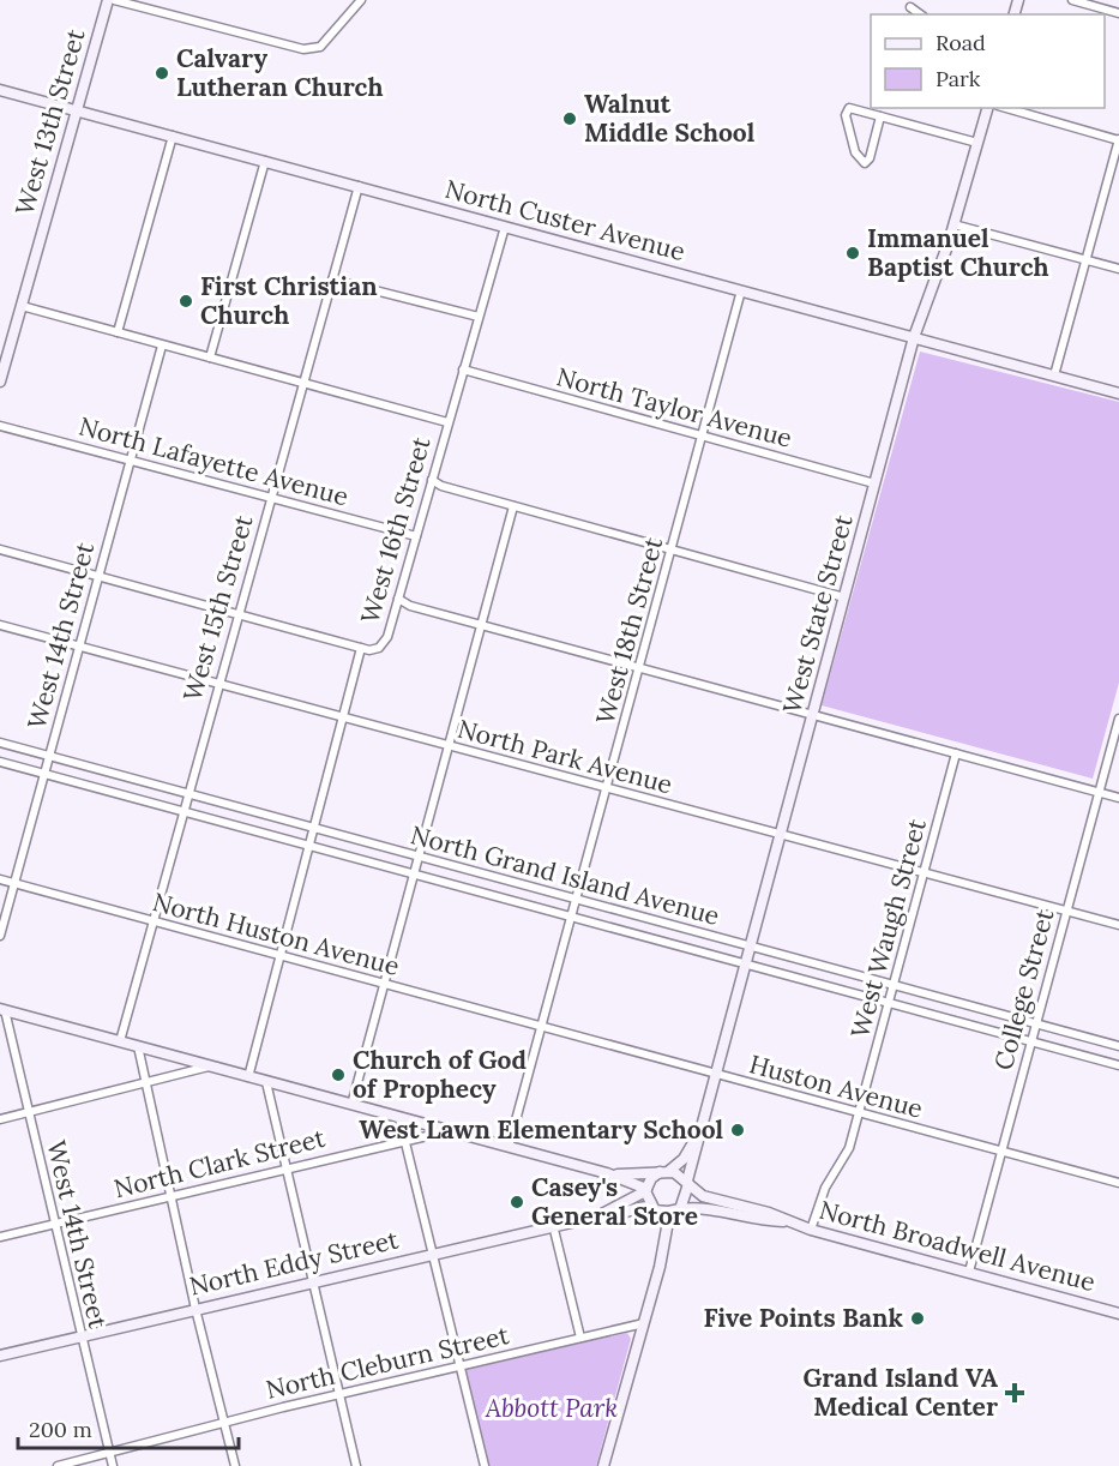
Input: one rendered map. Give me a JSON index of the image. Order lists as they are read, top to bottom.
{
  "streets": {
    "street": [
      "West 13th Street",
      "North Custer Avenue",
      "North Taylor Avenue",
      "North Lafayette Avenue",
      "West 16th Street",
      "West 15th Street",
      "West State Street",
      "West 18th Street",
      "West 14th Street",
      "North Park Avenue",
      "North Grand Island Avenue",
      "West Waugh Street",
      "North Huston Avenue",
      "College Street",
      "Huston Avenue",
      "North Clark Street",
      "North Broadwell Avenue",
      "North Eddy Street",
      "North Cleburn Street"
    ]
  },
  "crossings": [
    ["West 13th Street", "North Custer Avenue"],
    ["North Custer Avenue", "West 16th Street"],
    ["North Custer Avenue", "West 15th Street"],
    ["North Custer Avenue", "West State Street"],
    ["North Custer Avenue", "West 18th Street"],
    ["North Taylor Avenue", "West 16th Street"],
    ["North Taylor Avenue", "West State Street"],
    ["North Taylor Avenue", "West 18th Street"],
    ["North Lafayette Avenue", "West 16th Street"],
    ["North Lafayette Avenue", "West 15th Street"],
    ["North Lafayette Avenue", "West 14th Street"],
    ["West 16th Street", "North Park Avenue"],
    ["West 16th Street", "North Grand Island Avenue"],
    ["West 16th Street", "North Huston Avenue"],
    ["West 15th Street", "North Park Avenue"],
    ["West 15th Street", "North Grand Island Avenue"],
    ["West 15th Street", "North Huston Avenue"],
    ["West State Street", "North Park Avenue"],
    ["West State Street", "North Grand Island Avenue"],
    ["West State Street", "Huston Avenue"],
    ["West State Street", "North Broadwell Avenue"],
    ["West State Street", "North Eddy Street"],
    ["West 18th Street", "North Park Avenue"],
    ["West 18th Street", "North Grand Island Avenue"],
    ["West 18th Street", "North Huston Avenue"],
    ["West 18th Street", "Huston Avenue"],
    ["West 14th Street", "North Park Avenue"],
    ["West 14th Street", "North Grand Island Avenue"],
    ["West 14th Street", "North Huston Avenue"],
    ["West 14th Street", "North Clark Street"],
    ["West 14th Street", "North Eddy Street"],
    ["West 14th Street", "North Cleburn Street"],
    ["North Park Avenue", "West Waugh Street"],
    ["North Park Avenue", "College Street"],
    ["North Grand Island Avenue", "West Waugh Street"],
    ["North Grand Island Avenue", "College Street"],
    ["West Waugh Street", "Huston Avenue"],
    ["West Waugh Street", "North Broadwell Avenue"],
    ["North Huston Avenue", "Huston Avenue"],
    ["College Street", "Huston Avenue"],
    ["College Street", "North Broadwell Avenue"],
    ["North Broadwell Avenue", "North Eddy Street"]
  ],
  "parks": ["Abbott Park"],
  "places": {
    "other": [
      "Calvary Lutheran Church",
      "Walnut Middle School",
      "Immanuel Baptist Church",
      "First Christian Church",
      "Church of God of Prophecy",
      "West Lawn Elementary School",
      "Casey's General Store",
      "Five Points Bank"
    ],
    "health": ["Grand Island VA Medical Center"]
  },
  "legend": ["Road", "Park"],
  "scale_bar": "200 m"
}
